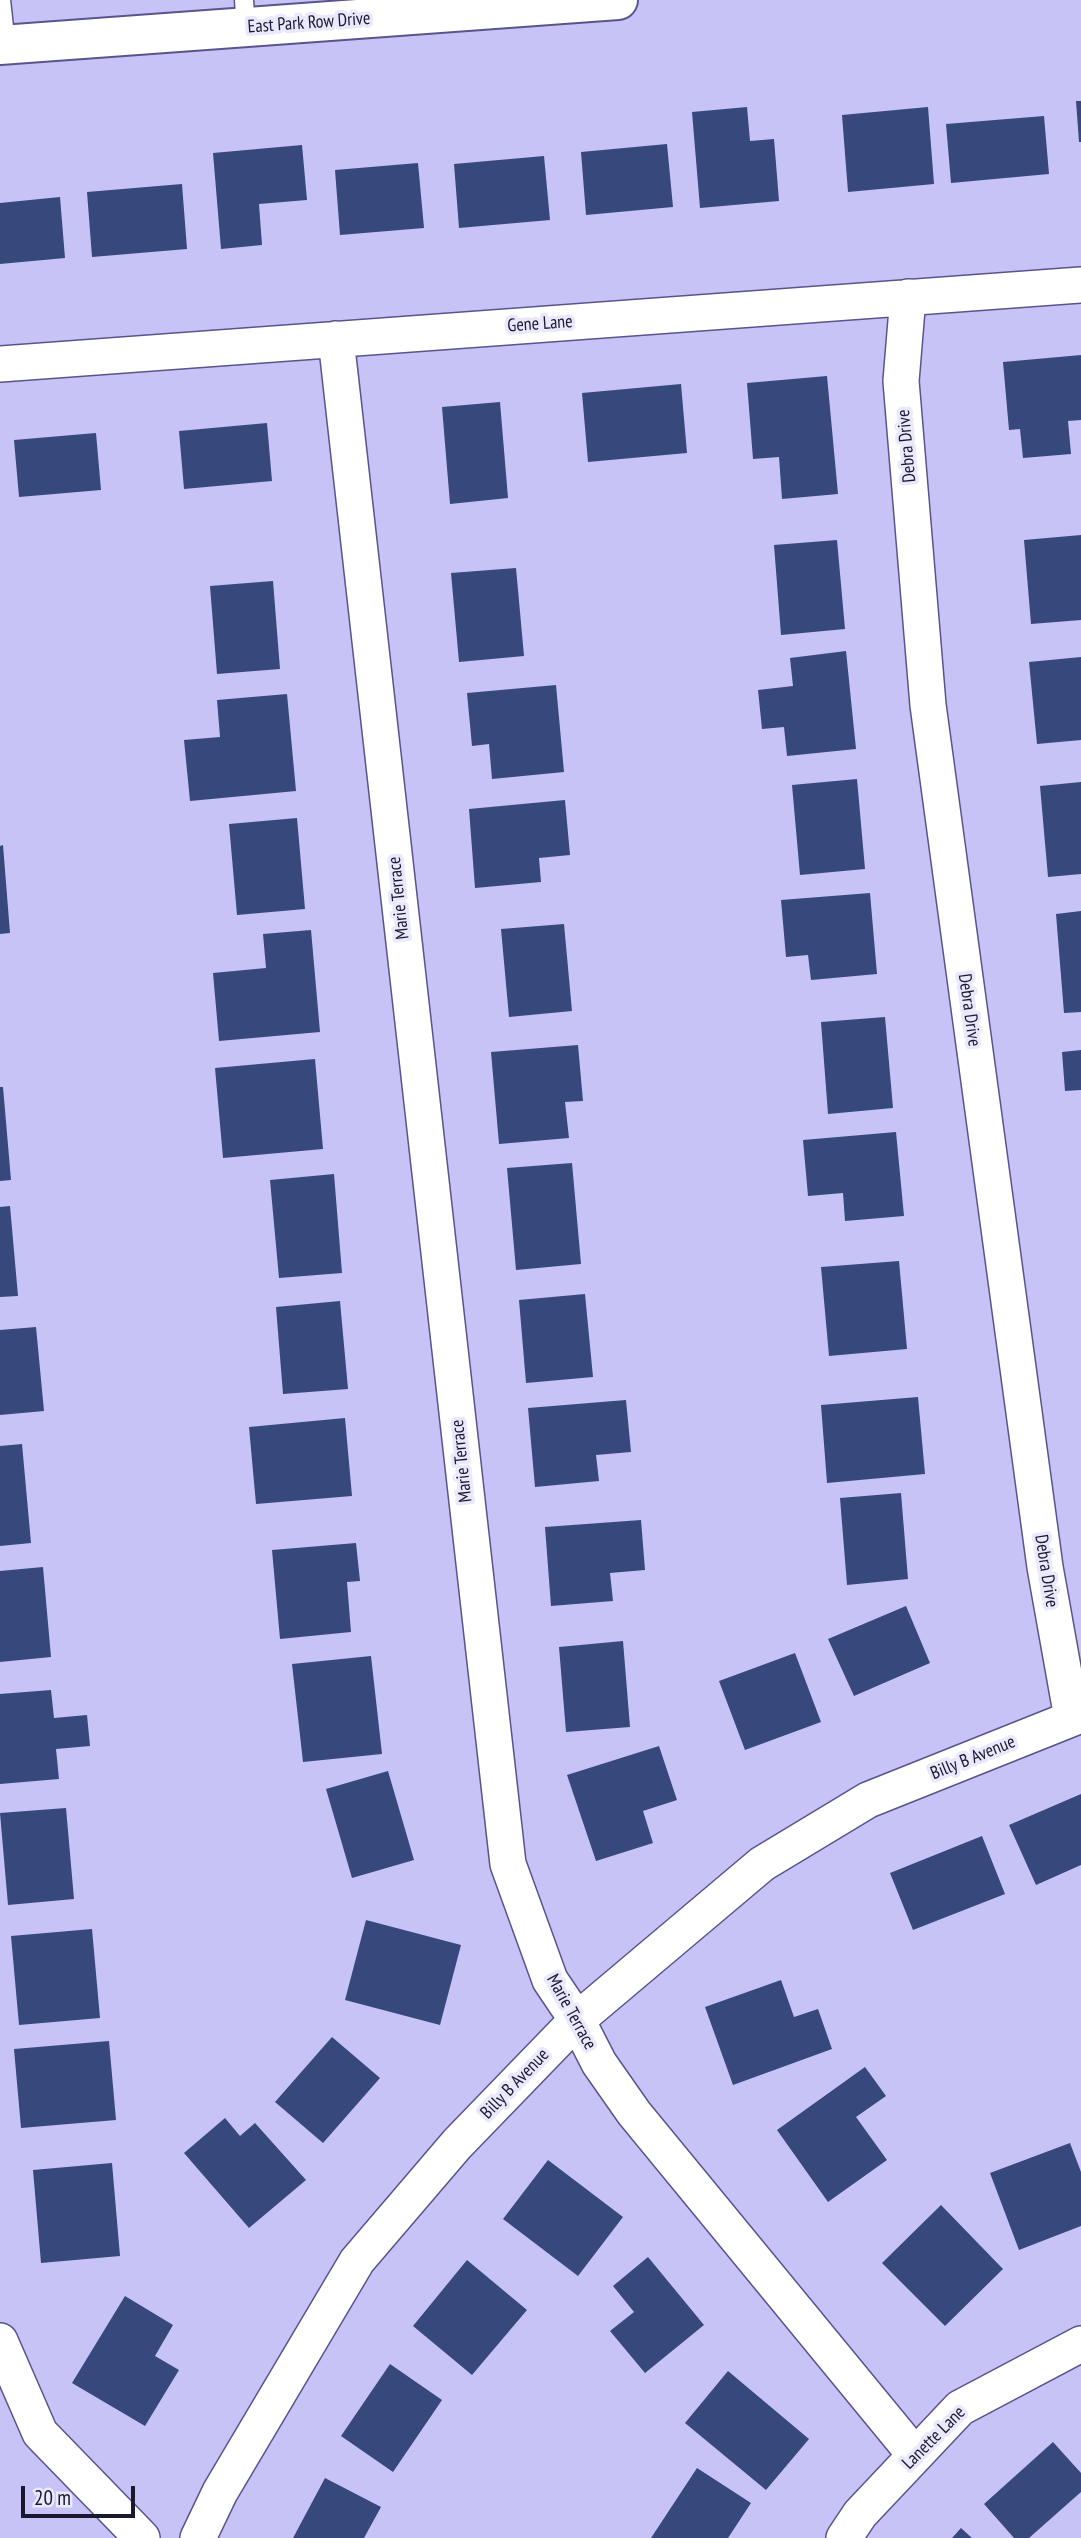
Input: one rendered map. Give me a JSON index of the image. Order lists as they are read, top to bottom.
{
  "streets": {
    "main road": ["East Park Row Drive"],
    "street": [
      "Gene Lane",
      "Debra Drive",
      "Marie Terrace",
      "Billy B Avenue",
      "Lanette Lane"
    ]
  },
  "crossings": [
    ["Gene Lane", "Debra Drive"],
    ["Gene Lane", "Marie Terrace"],
    ["Debra Drive", "Billy B Avenue"],
    ["Marie Terrace", "Billy B Avenue"],
    ["Marie Terrace", "Lanette Lane"]
  ],
  "scale_bar": "20 m"
}
